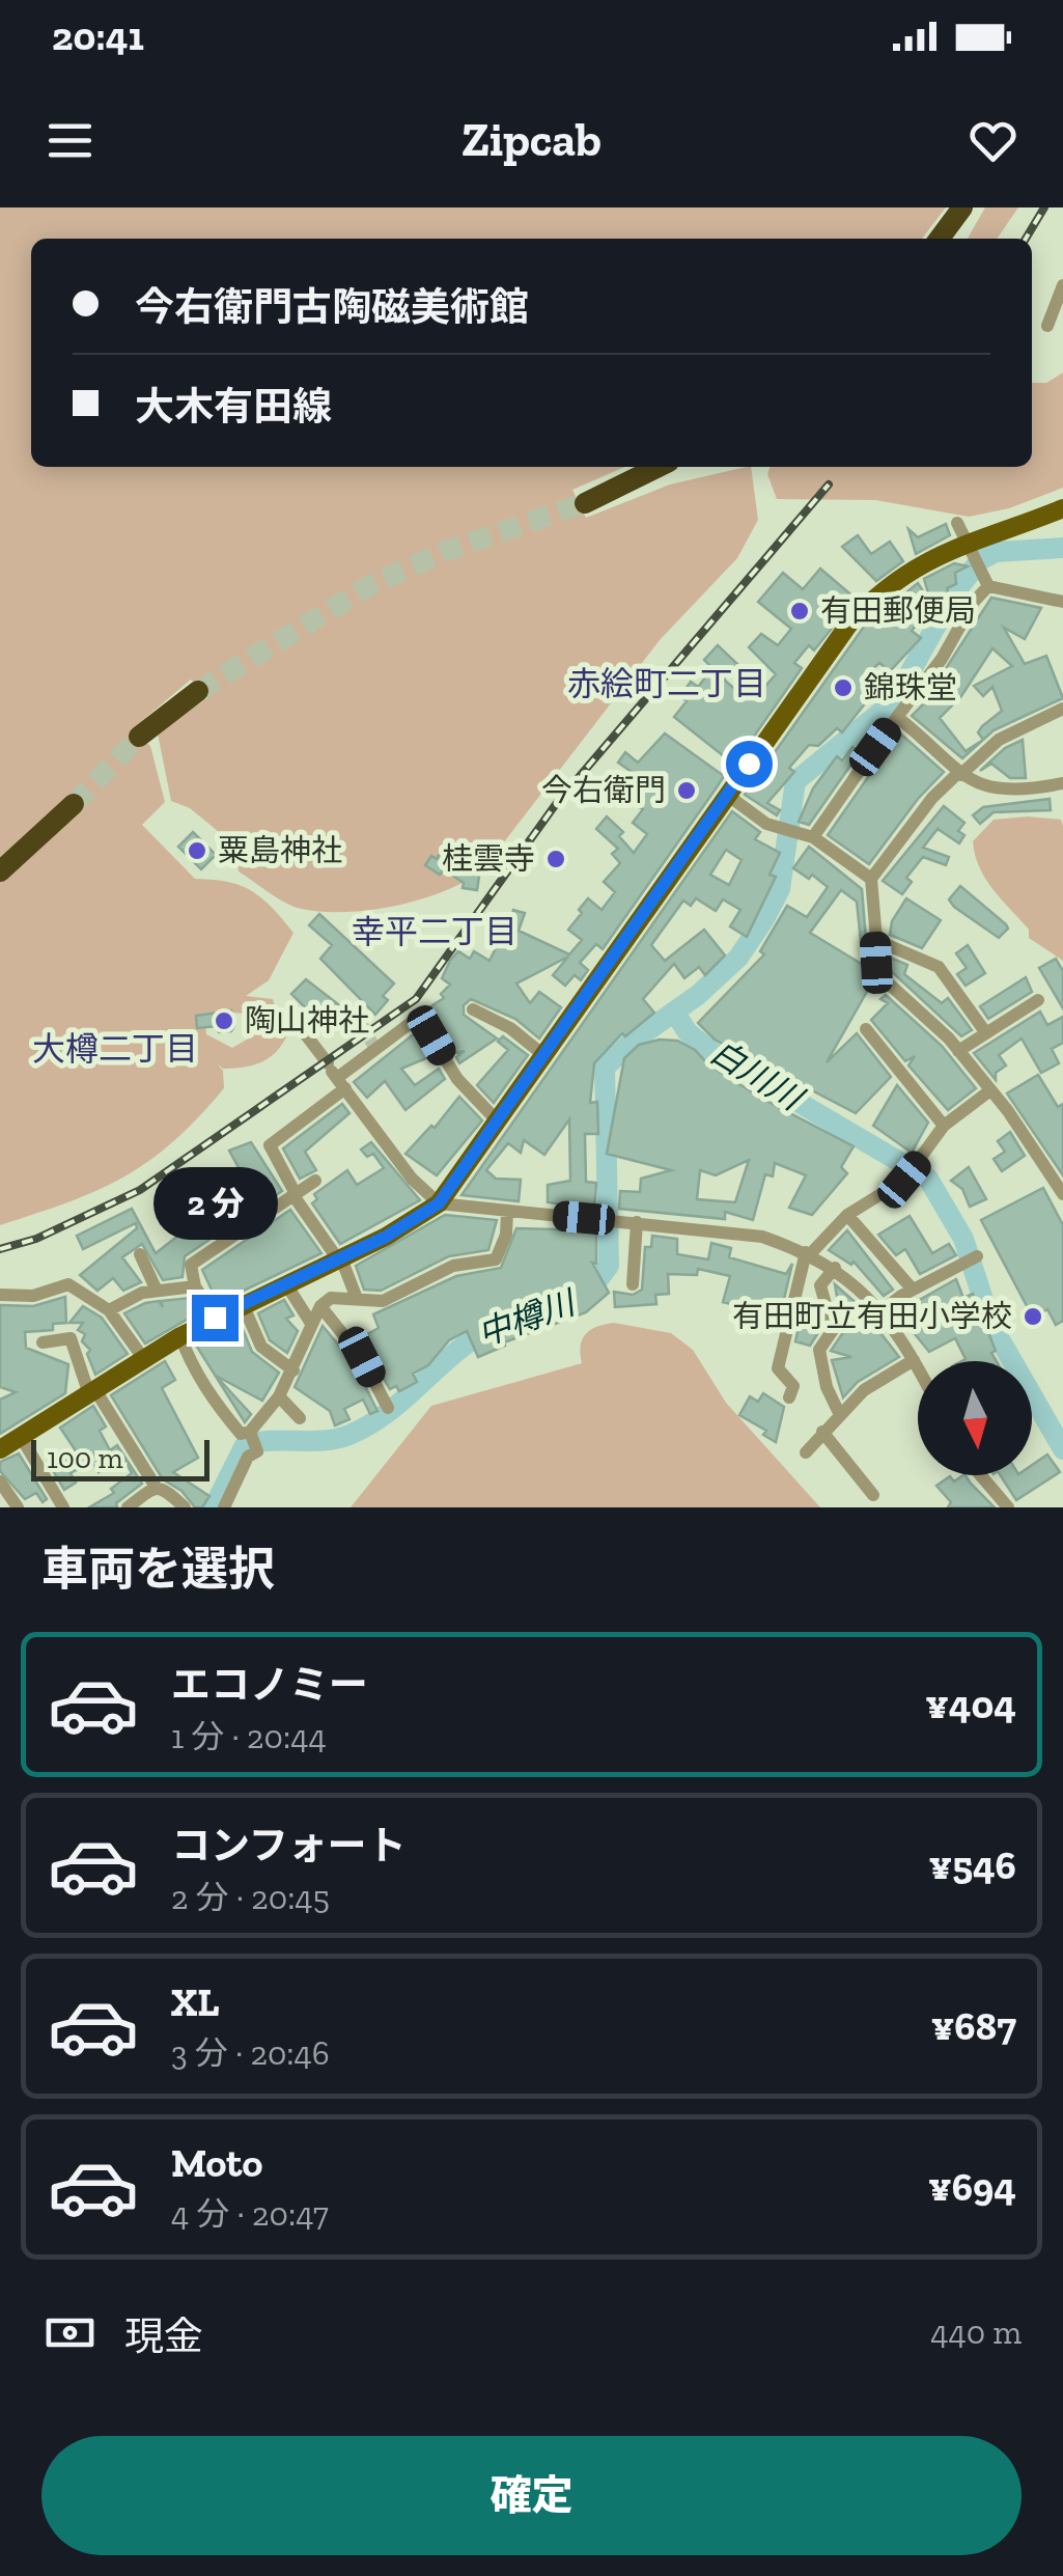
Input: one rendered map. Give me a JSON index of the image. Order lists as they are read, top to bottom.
{
  "districts": ["赤絵町二丁目", "幸平二丁目", "大樽二丁目"],
  "water": ["白川川", "中樽川"],
  "places": [
    "有田郵便局",
    "錦珠堂",
    "今右衛門",
    "粟島神社",
    "桂雲寺",
    "陶山神社",
    "有田町立有田小学校"
  ],
  "scale_bar": "100 m",
  "north": "bottom",
  "page": {
    "status": "20:41",
    "header": "Zipcab",
    "banner": ["今右衛門古陶磁美術館", "大木有田線"],
    "bubble": "2 分",
    "scale": "100 m",
    "heading": "車両を選択",
    "list": [
      {
        "name": "エコノミー",
        "note": "1 分 · 20:44",
        "value": "¥404"
      },
      {
        "name": "コンフォート",
        "note": "2 分 · 20:45",
        "value": "¥546"
      },
      {
        "name": "XL",
        "note": "3 分 · 20:46",
        "value": "¥687"
      },
      {
        "name": "Moto",
        "note": "4 分 · 20:47",
        "value": "¥694"
      }
    ],
    "pay": ["現金", "440 m"],
    "buttons": "確定"
  }
}
